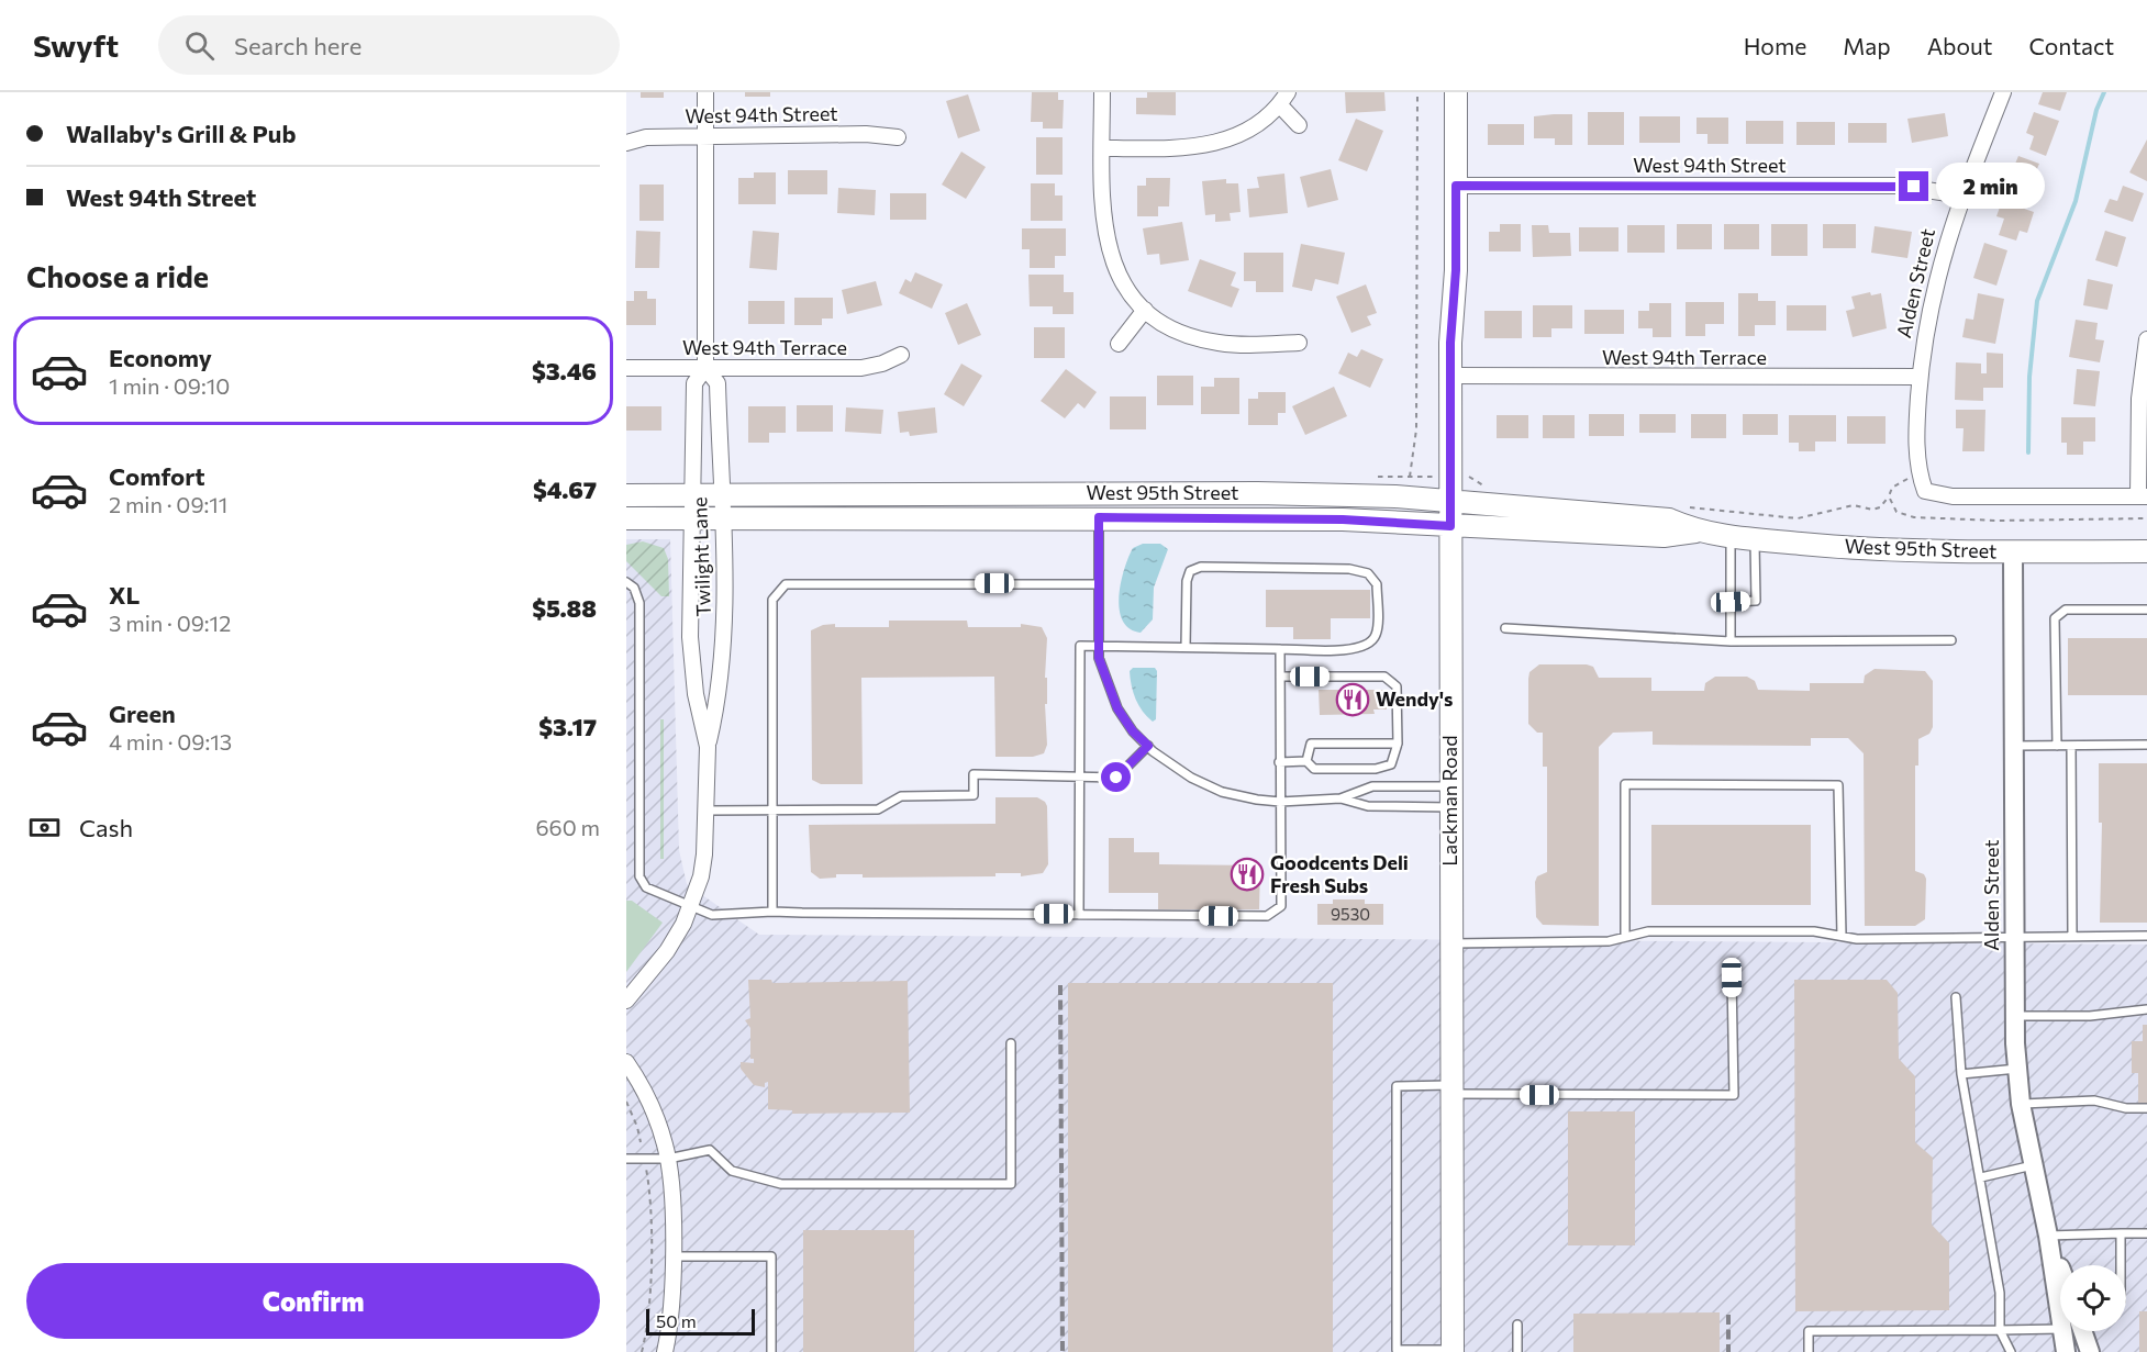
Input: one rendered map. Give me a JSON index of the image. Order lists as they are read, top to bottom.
{
  "streets": {
    "main road": ["West 95th Street", "Lackman Road"],
    "street": [
      "West 94th Street",
      "Alden Street",
      "West 94th Terrace",
      "Twilight Lane"
    ]
  },
  "crossings": [
    ["West 94th Street", "Alden Street"],
    ["West 94th Street", "Twilight Lane"],
    ["West 94th Street", "Lackman Road"],
    ["Alden Street", "West 94th Terrace"],
    ["Alden Street", "West 95th Street"],
    ["West 94th Terrace", "Twilight Lane"],
    ["West 94th Terrace", "Lackman Road"],
    ["West 95th Street", "Twilight Lane"],
    ["West 95th Street", "Lackman Road"]
  ],
  "places": {
    "restaurant": ["Wendy's", "Goodcents Deli Fresh Subs"]
  },
  "house_numbers": ["9530"],
  "scale_bar": "50 m",
  "page": {
    "header": "Swyft",
    "search": "Search here",
    "nav": [
      "Home",
      "Map",
      "About",
      "Contact"
    ],
    "banner": ["Wallaby's Grill & Pub", "West 94th Street"],
    "bubble": "2 min",
    "heading": "Choose a ride",
    "list": [
      {
        "name": "Economy",
        "note": "1 min · 09:10",
        "value": "$3.46"
      },
      {
        "name": "Comfort",
        "note": "2 min · 09:11",
        "value": "$4.67"
      },
      {
        "name": "XL",
        "note": "3 min · 09:12",
        "value": "$5.88"
      },
      {
        "name": "Green",
        "note": "4 min · 09:13",
        "value": "$3.17"
      }
    ],
    "pay": ["Cash", "660 m"],
    "buttons": "Confirm",
    "scale": "50 m"
  }
}
